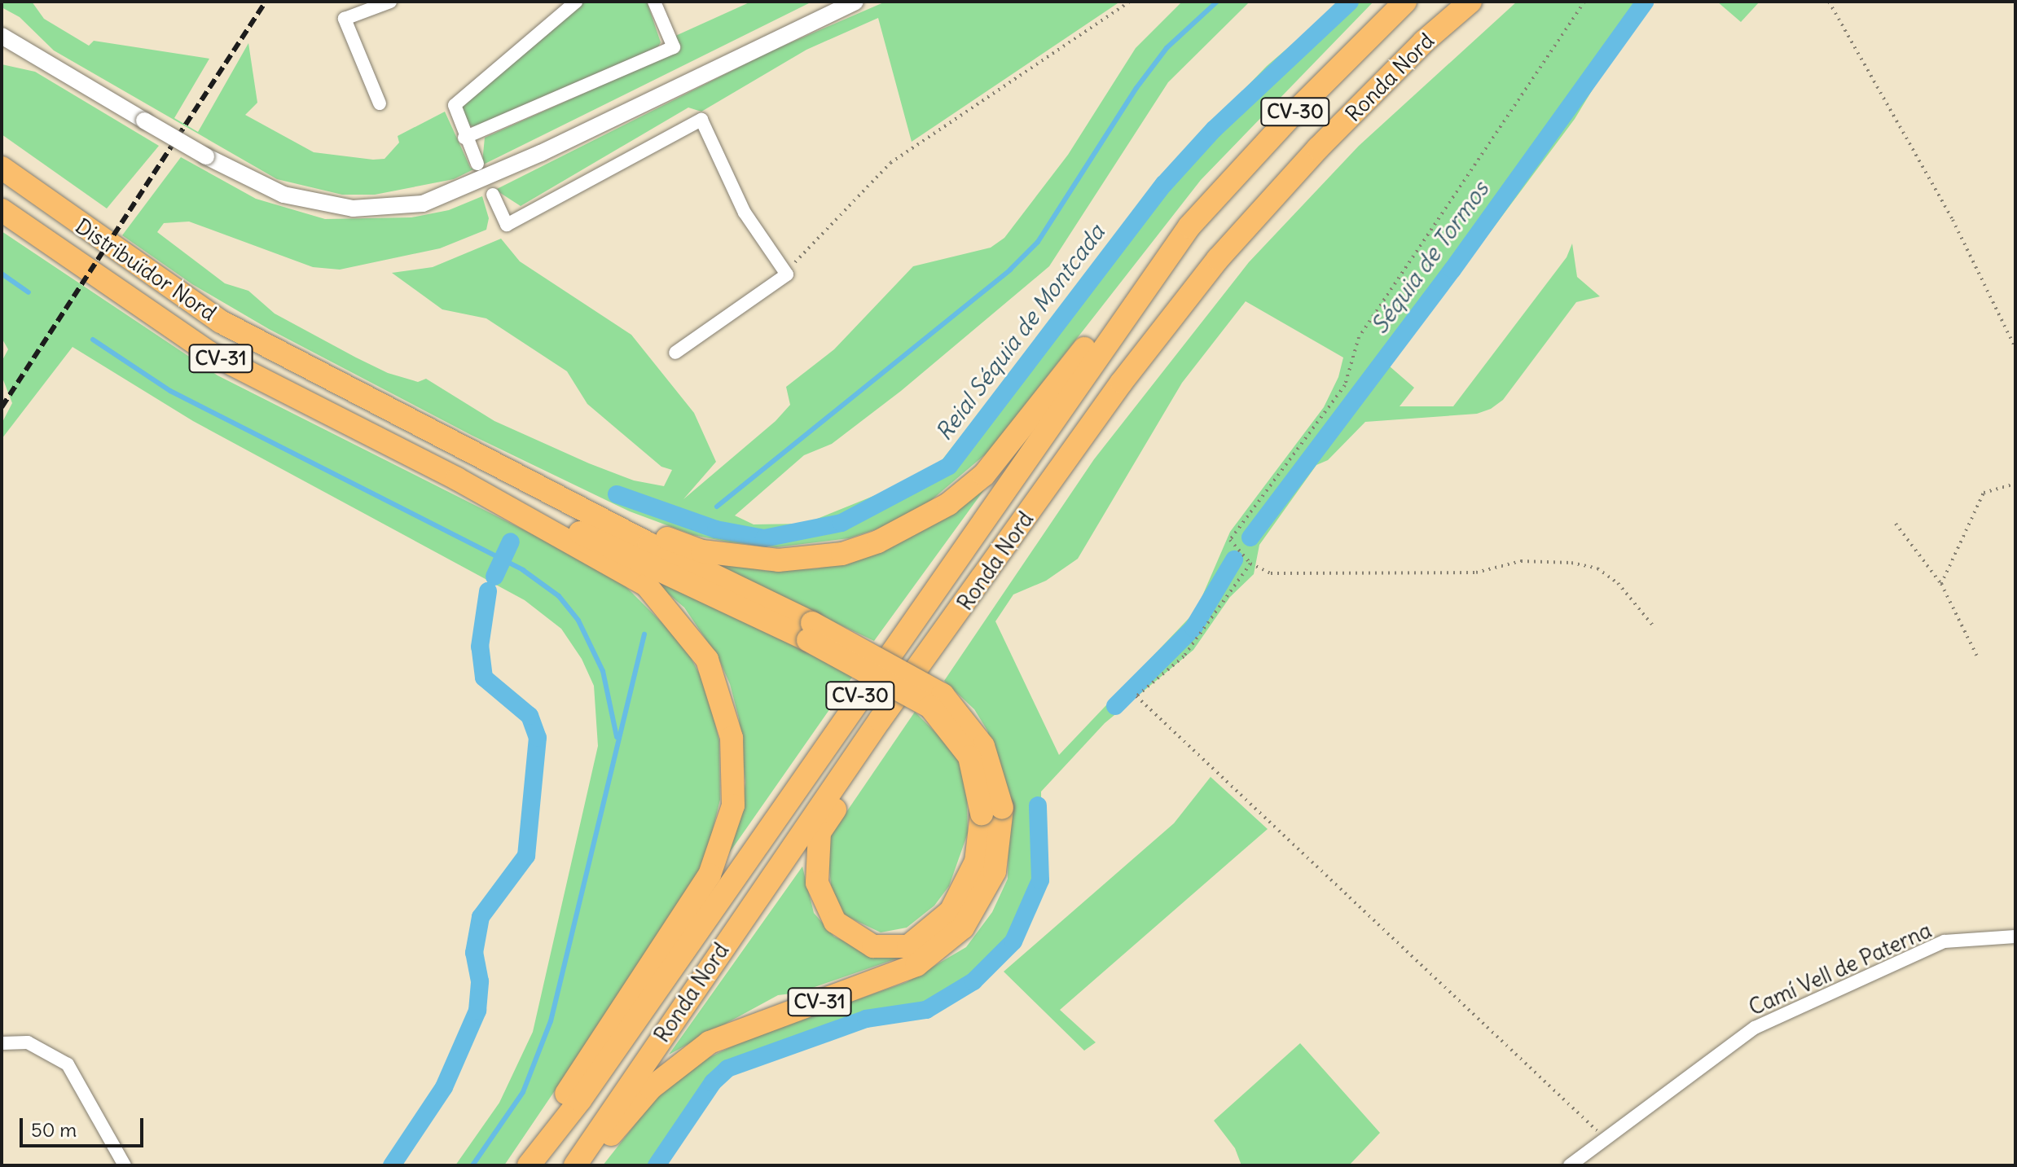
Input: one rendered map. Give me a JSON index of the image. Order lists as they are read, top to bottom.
{
  "streets": {
    "highway": [
      "Ronda Nord",
      "CV-30",
      "Distribuïdor Nord",
      "CV-31"
    ],
    "street": ["Camí Vell de Paterna"]
  },
  "crossings": [
    ["Distribuïdor Nord", "CV-31"]
  ],
  "water": ["Séquia de Tormos", "Reial Séquia de Montcada"],
  "scale_bar": "50 m"
}
